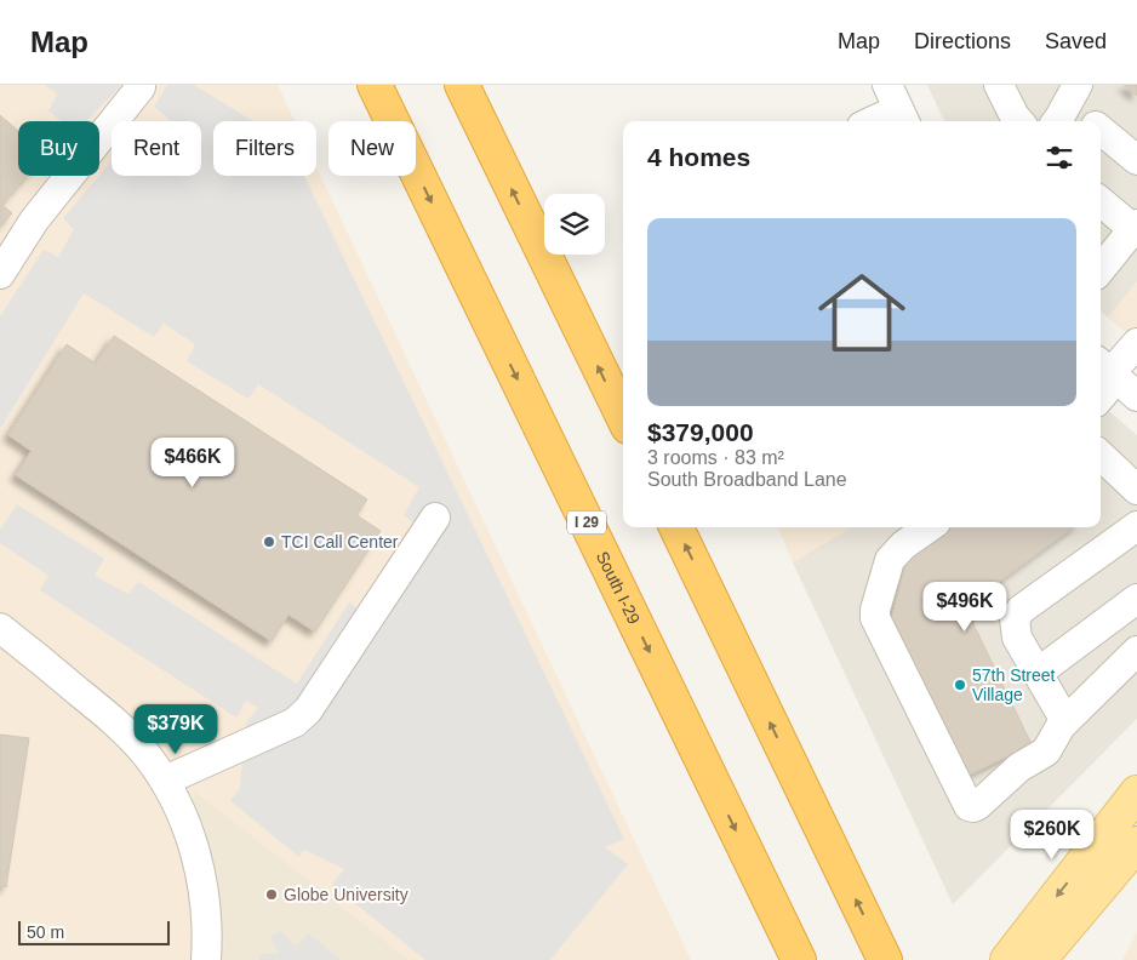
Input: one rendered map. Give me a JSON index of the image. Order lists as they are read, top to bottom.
{
  "streets": {
    "highway": ["I 29", "South I-29"]
  },
  "places": ["TCI Call Center", "57th Street Village", "Globe University"],
  "scale_bar": "50 m",
  "page": {
    "header": "Map",
    "nav": ["Map", "Directions", "Saved"],
    "chip": [
      "Buy",
      "Rent",
      "Filters",
      "New"
    ],
    "heading": "4 homes",
    "list": [
      {
        "name": "$379,000",
        "note": "3 rooms · 83 m² · South Broadband Lane"
      }
    ],
    "price": [
      "$466K",
      "$496K",
      "$379K",
      "$260K"
    ],
    "scale": "50 m"
  }
}
